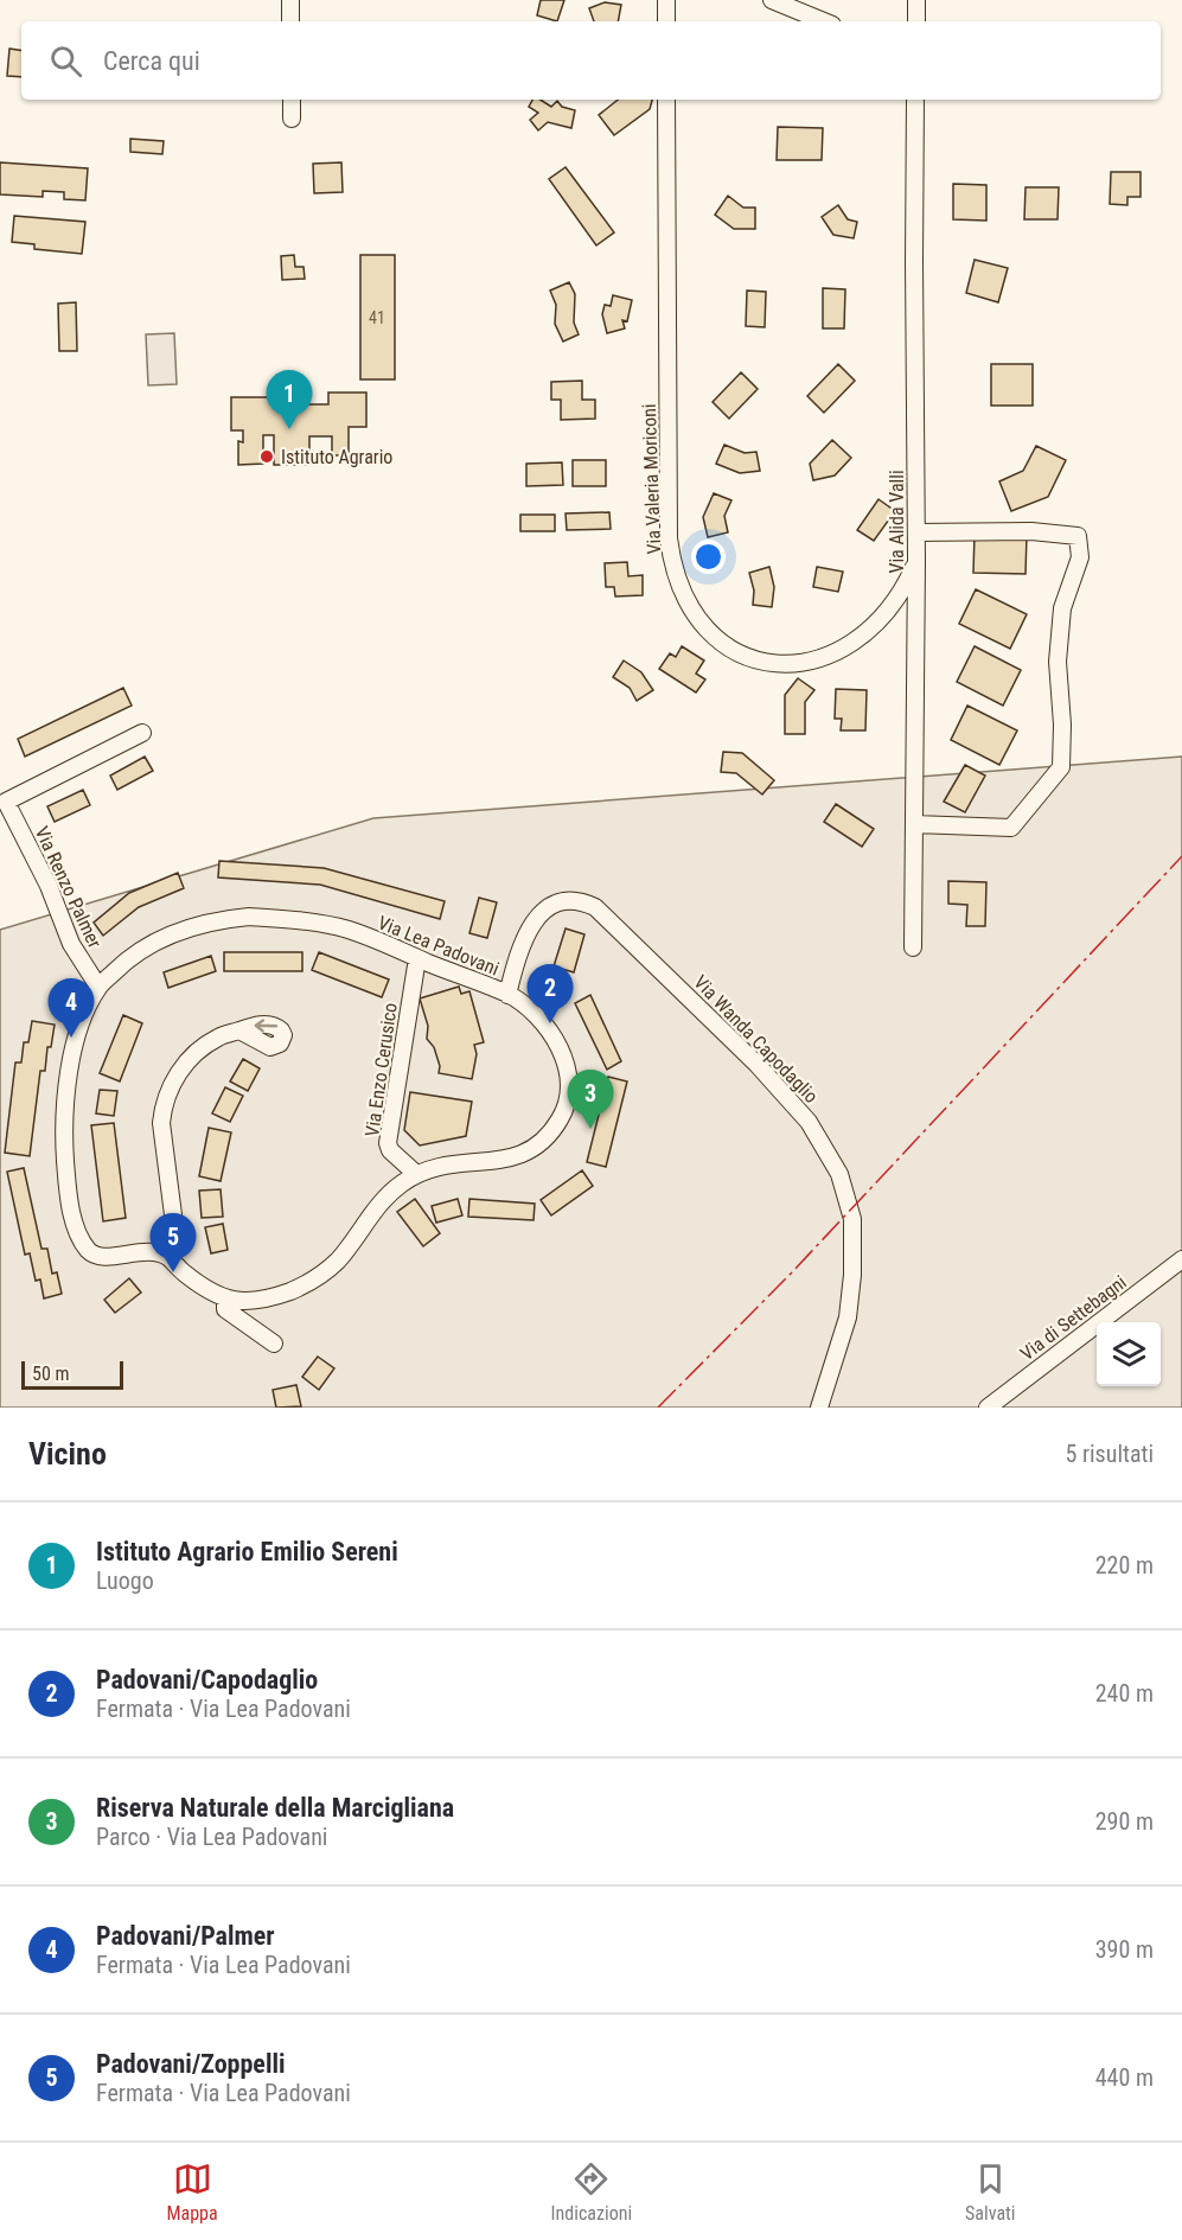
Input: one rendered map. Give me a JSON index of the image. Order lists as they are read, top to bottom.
{
  "streets": {
    "street": [
      "Via Valeria Moriconi",
      "Via Alida Valli",
      "Via Renzo Palmer",
      "Via Lea Padovani",
      "Via Wanda Capodaglio",
      "Via Enzo Cerusico",
      "Via di Settebagni"
    ]
  },
  "crossings": [
    ["Via Valeria Moriconi", "Via Alida Valli"],
    ["Via Renzo Palmer", "Via Lea Padovani"],
    ["Via Lea Padovani", "Via Wanda Capodaglio"],
    ["Via Lea Padovani", "Via Enzo Cerusico"]
  ],
  "places": ["Istituto Agrario"],
  "house_numbers": ["41"],
  "scale_bar": "50 m",
  "page": {
    "search": "Cerca qui",
    "pins": [
      "1",
      "2",
      "4",
      "3",
      "5"
    ],
    "scale": "50 m",
    "heading": ["Vicino", "5 risultati"],
    "list": [
      {
        "mark": "1",
        "name": "Istituto Agrario Emilio Sereni",
        "note": "Luogo",
        "value": "220 m"
      },
      {
        "mark": "2",
        "name": "Padovani/Capodaglio",
        "note": "Fermata · Via Lea Padovani",
        "value": "240 m"
      },
      {
        "mark": "3",
        "name": "Riserva Naturale della Marcigliana",
        "note": "Parco · Via Lea Padovani",
        "value": "290 m"
      },
      {
        "mark": "4",
        "name": "Padovani/Palmer",
        "note": "Fermata · Via Lea Padovani",
        "value": "390 m"
      },
      {
        "mark": "5",
        "name": "Padovani/Zoppelli",
        "note": "Fermata · Via Lea Padovani",
        "value": "440 m"
      }
    ],
    "nav": ["Mappa", "Indicazioni", "Salvati"]
  }
}
